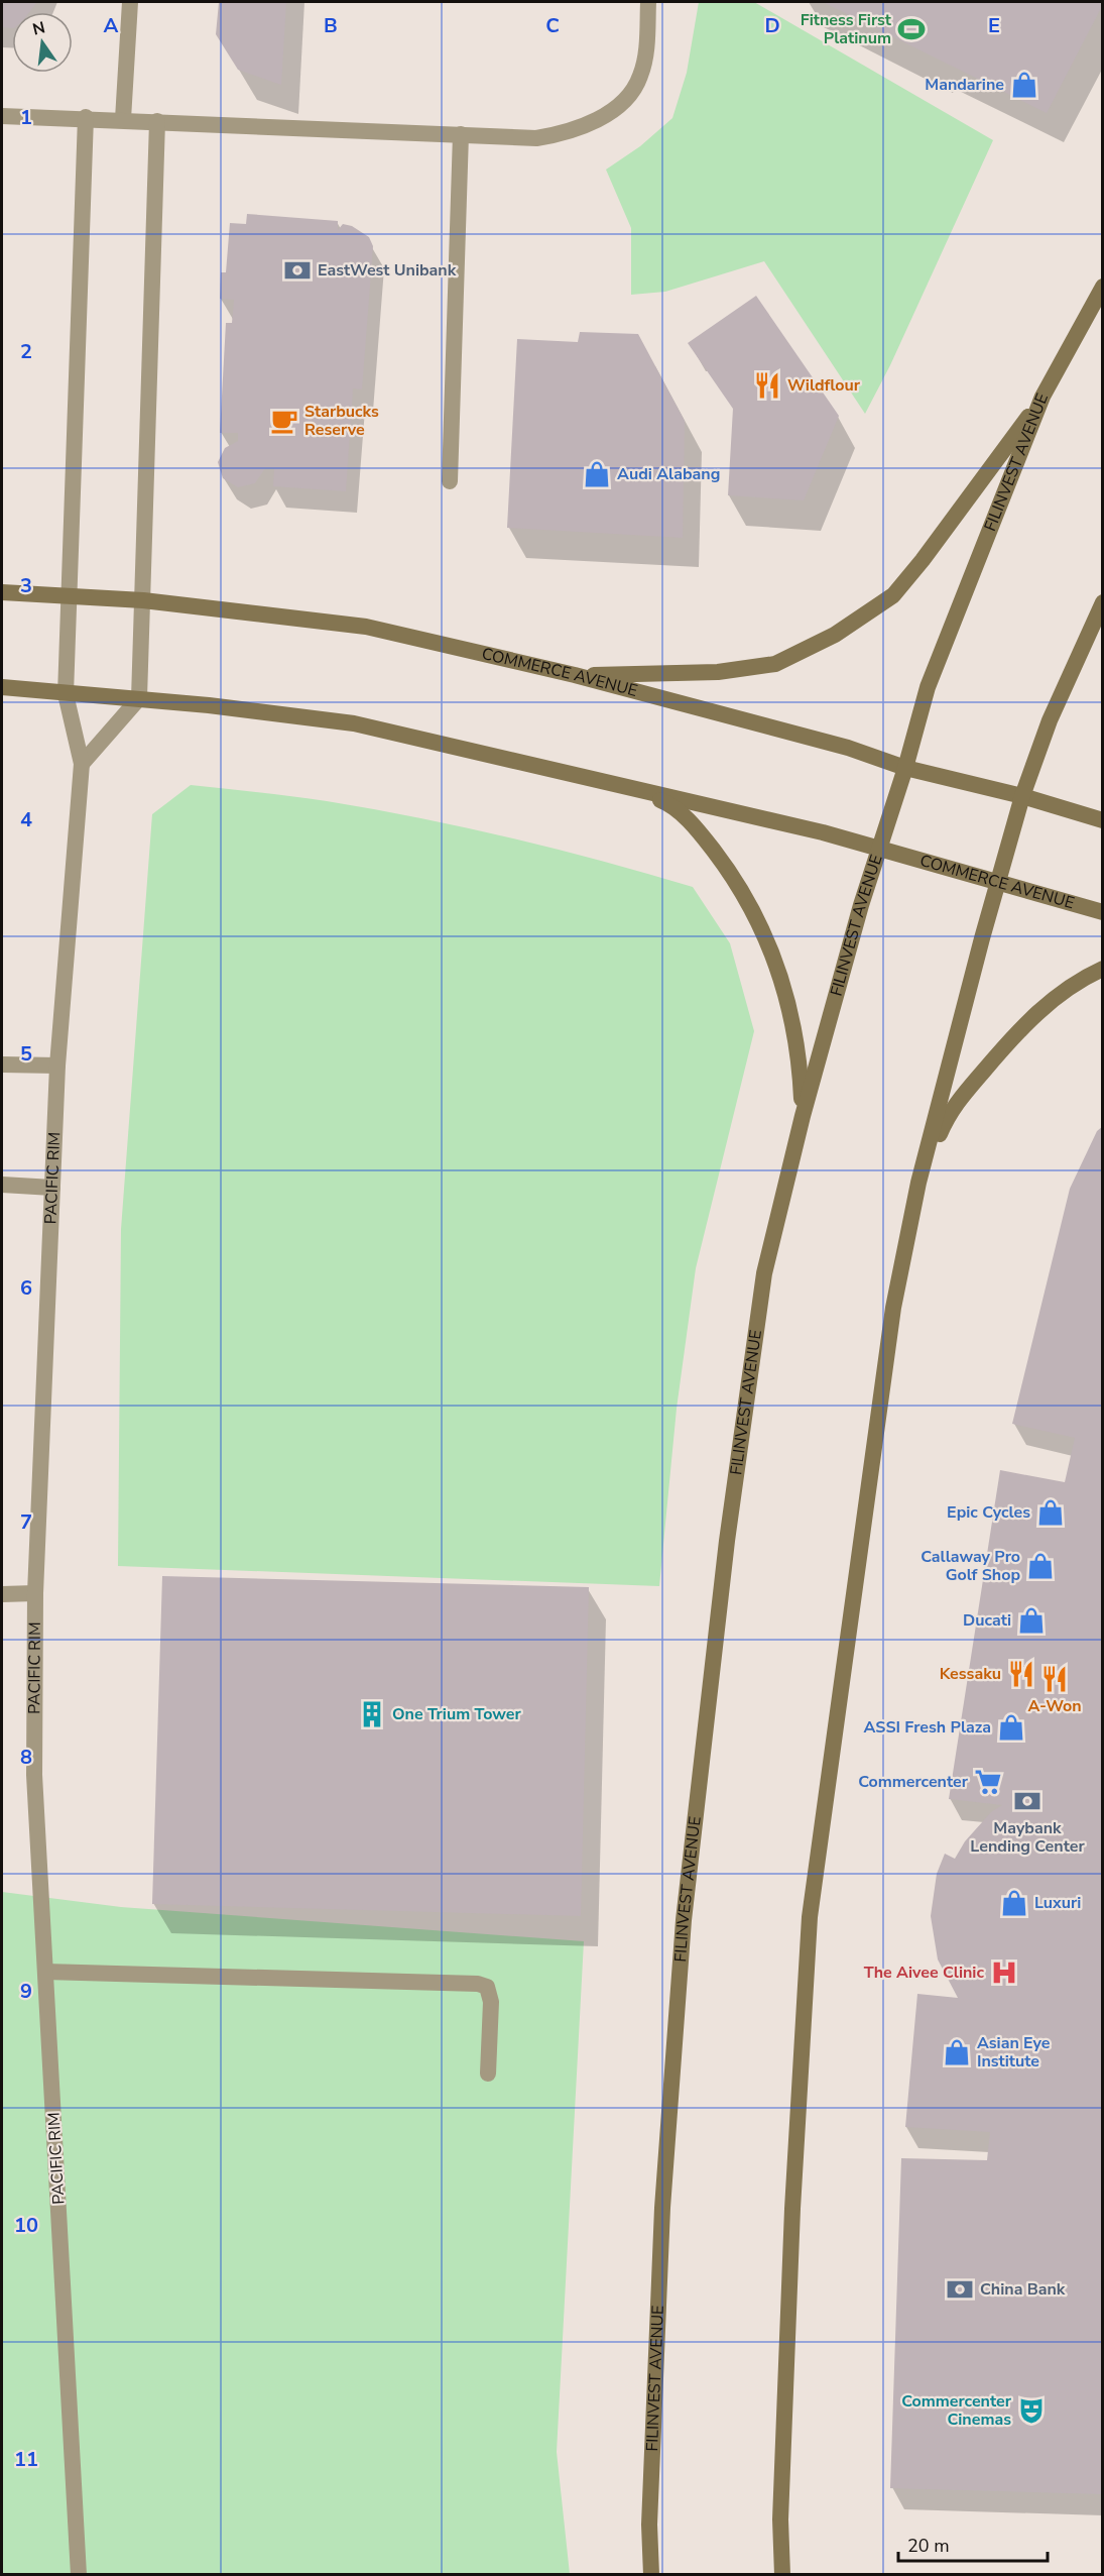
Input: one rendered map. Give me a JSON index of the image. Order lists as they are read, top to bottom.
{
  "streets": {
    "main road": ["FILINVEST AVENUE", "COMMERCE AVENUE"],
    "street": ["PACIFIC RIM"]
  },
  "crossings": [
    ["FILINVEST AVENUE", "COMMERCE AVENUE"],
    ["COMMERCE AVENUE", "PACIFIC RIM"]
  ],
  "places": {
    "sports": ["Fitness First Platinum"],
    "shop": [
      "Mandarine",
      "Audi Alabang",
      "Epic Cycles",
      "Callaway Pro Golf Shop",
      "Ducati",
      "ASSI Fresh Plaza",
      "Luxuri",
      "Asian Eye Institute"
    ],
    "bank": ["EastWest Unibank", "Maybank Lending Center", "China Bank"],
    "restaurant": ["Wildflour", "Kessaku", "A-Won"],
    "cafe": ["Starbucks Reserve"],
    "building": ["One Trium Tower"],
    "supermarket": ["Commercenter"],
    "hospital": ["The Aivee Clinic"],
    "theatre": ["Commercenter Cinemas"]
  },
  "scale_bar": "20 m",
  "north": "top",
  "grid": {
    "columns": [
      "A",
      "B",
      "C",
      "D",
      "E"
    ],
    "rows": [
      "1",
      "2",
      "3",
      "4",
      "5",
      "6",
      "7",
      "8",
      "9",
      "10",
      "11"
    ]
  }
}
